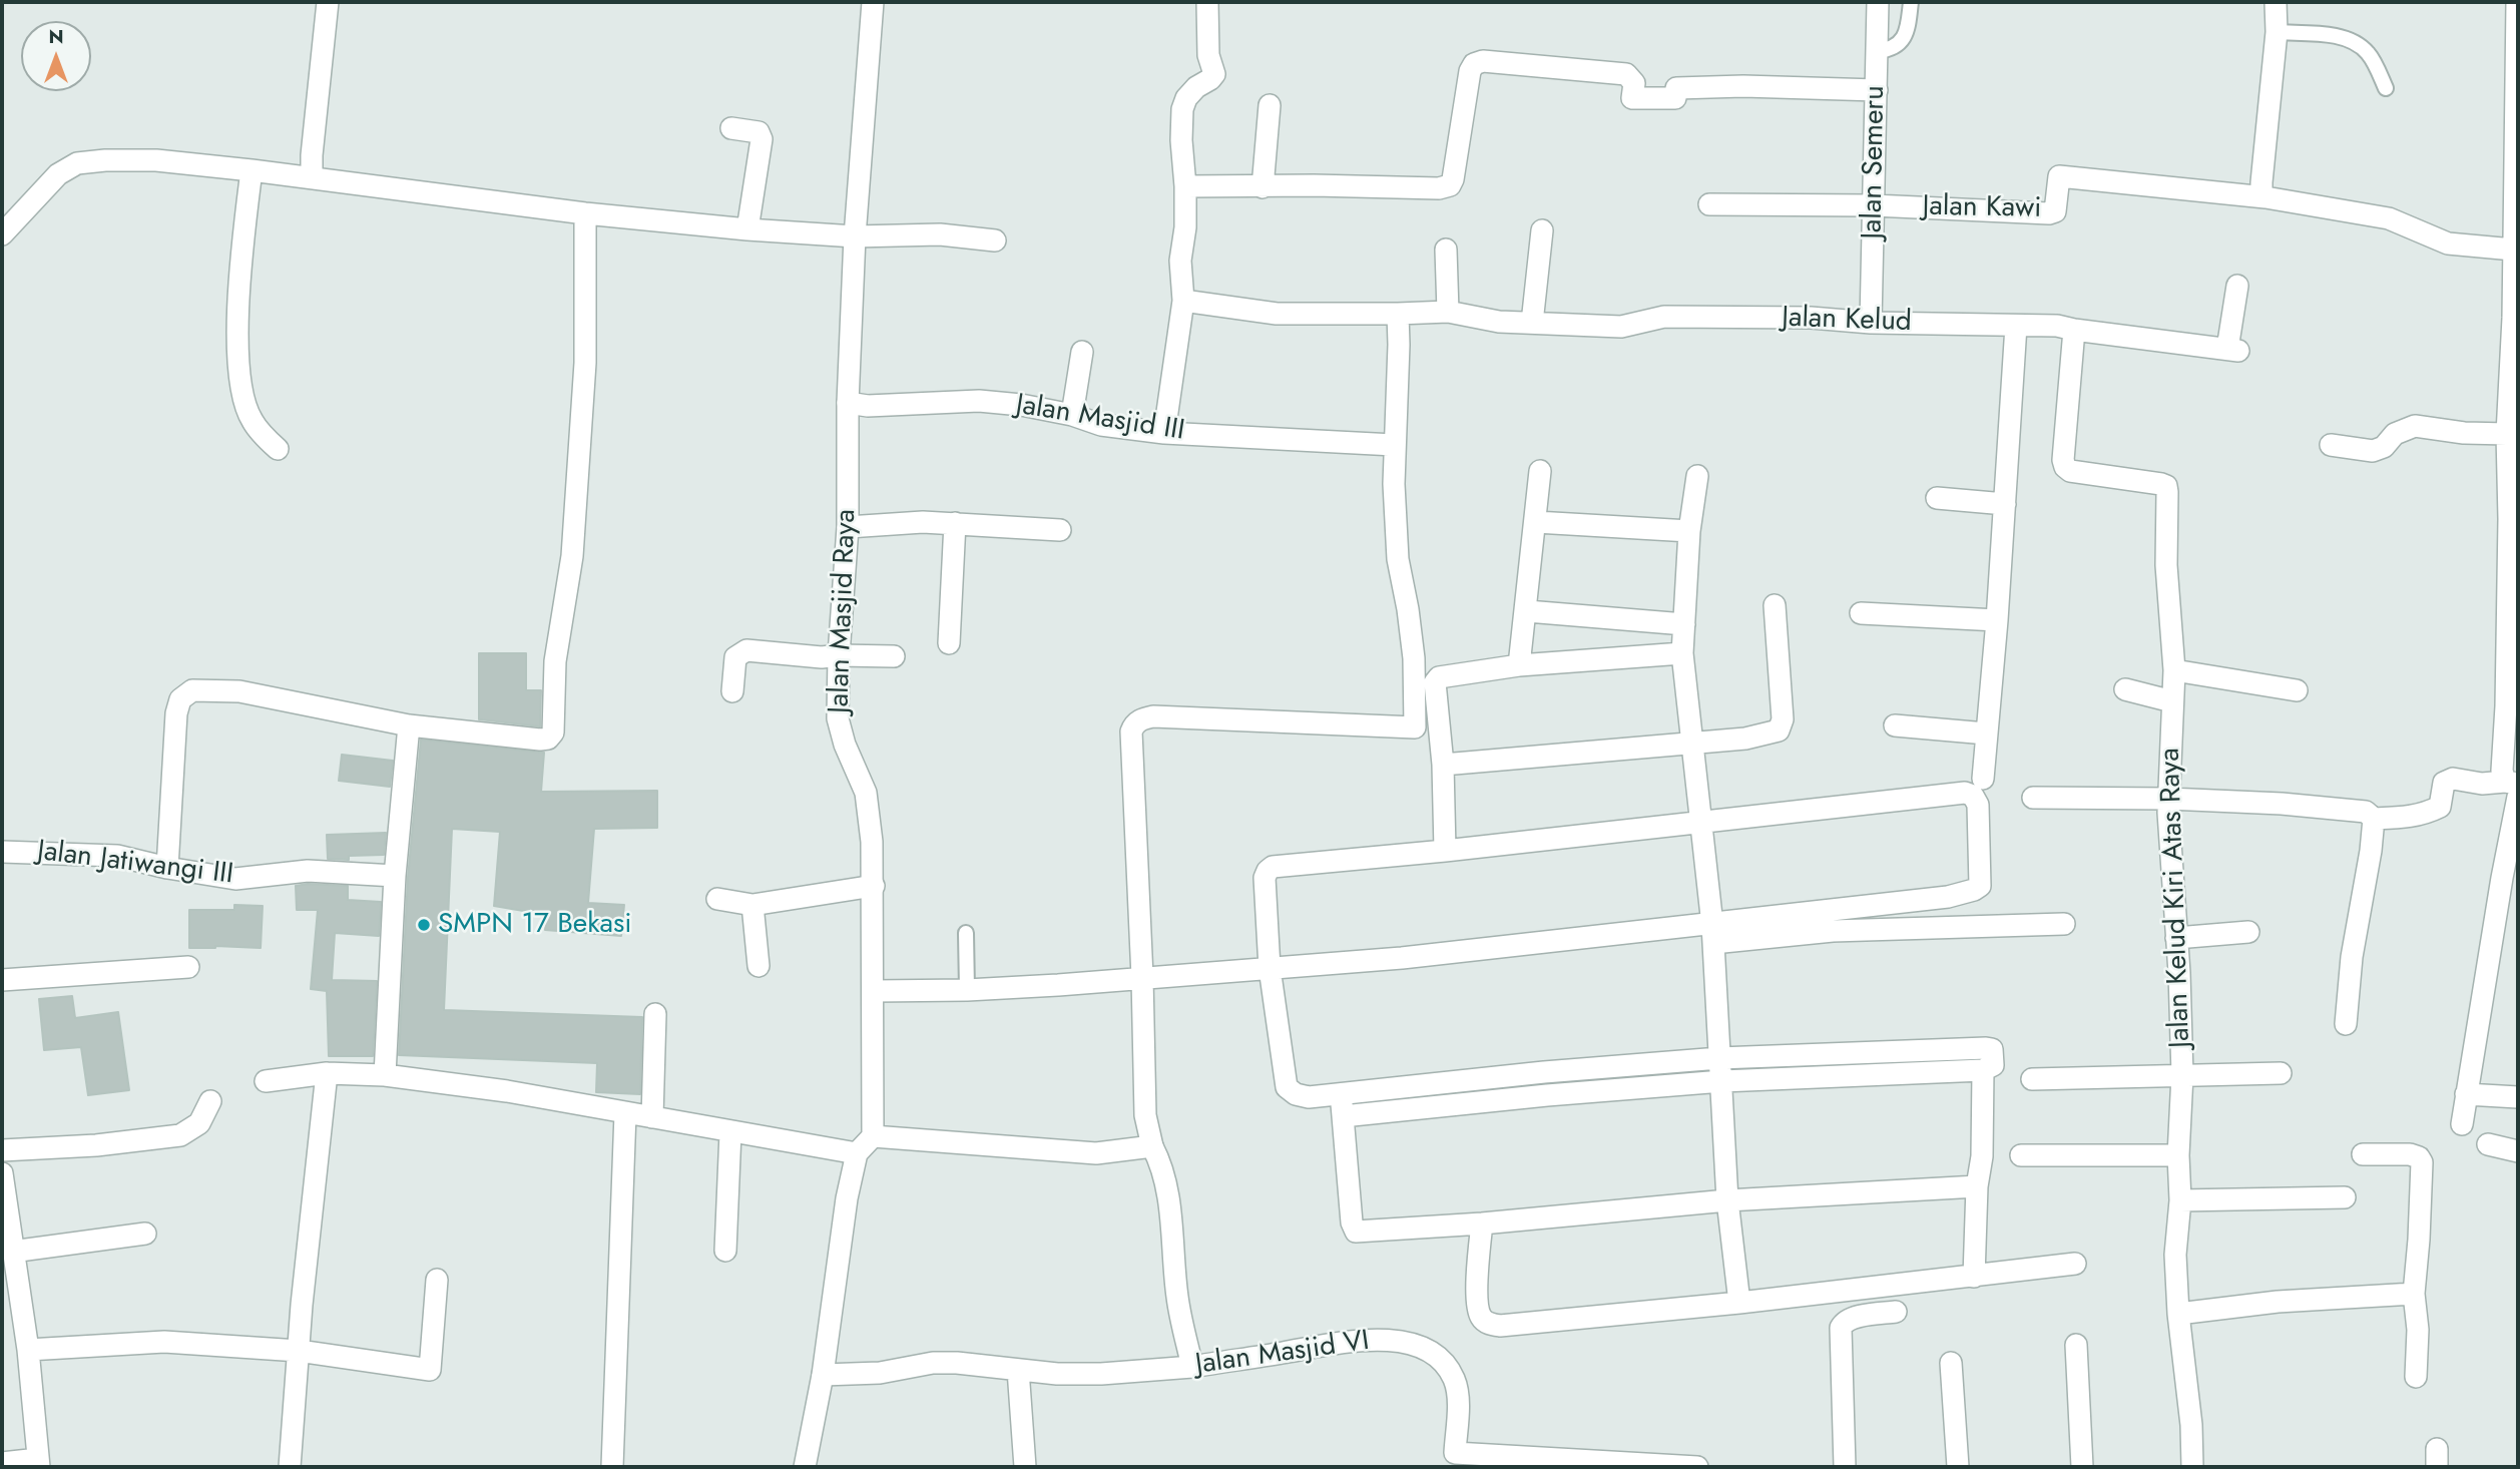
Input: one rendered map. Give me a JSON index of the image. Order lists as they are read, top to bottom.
{
  "streets": {
    "street": [
      "Jalan Semeru",
      "Jalan Kawi",
      "Jalan Kelud",
      "Jalan Masjid III",
      "Jalan Masjid Raya",
      "Jalan Jatiwangi III",
      "Jalan Kelud Kiri Atas Raya",
      "Jalan Masjid VI"
    ]
  },
  "crossings": [
    ["Jalan Semeru", "Jalan Kawi"],
    ["Jalan Semeru", "Jalan Kelud"],
    ["Jalan Kelud", "Jalan Kelud Kiri Atas Raya"],
    ["Jalan Masjid III", "Jalan Masjid Raya"]
  ],
  "places": ["SMPN 17 Bekasi"],
  "north": "top"
}
